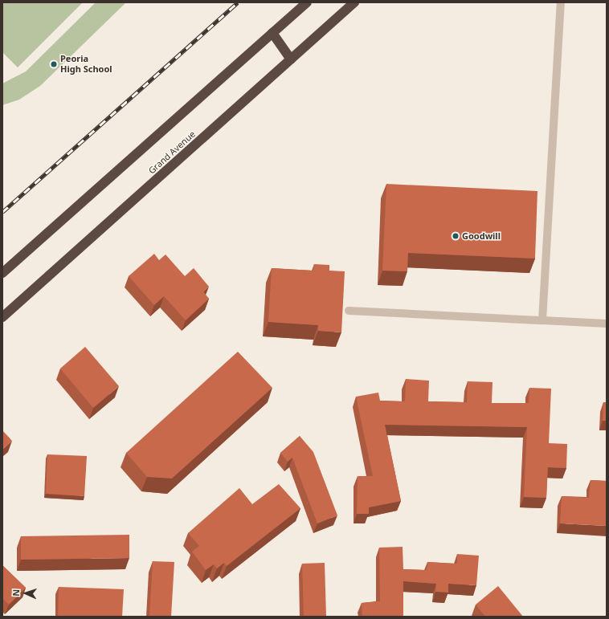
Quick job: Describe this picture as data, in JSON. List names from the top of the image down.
{
  "streets": {
    "highway": ["Grand Avenue"]
  },
  "places": ["Peoria High School", "Goodwill"],
  "north": "left"
}
